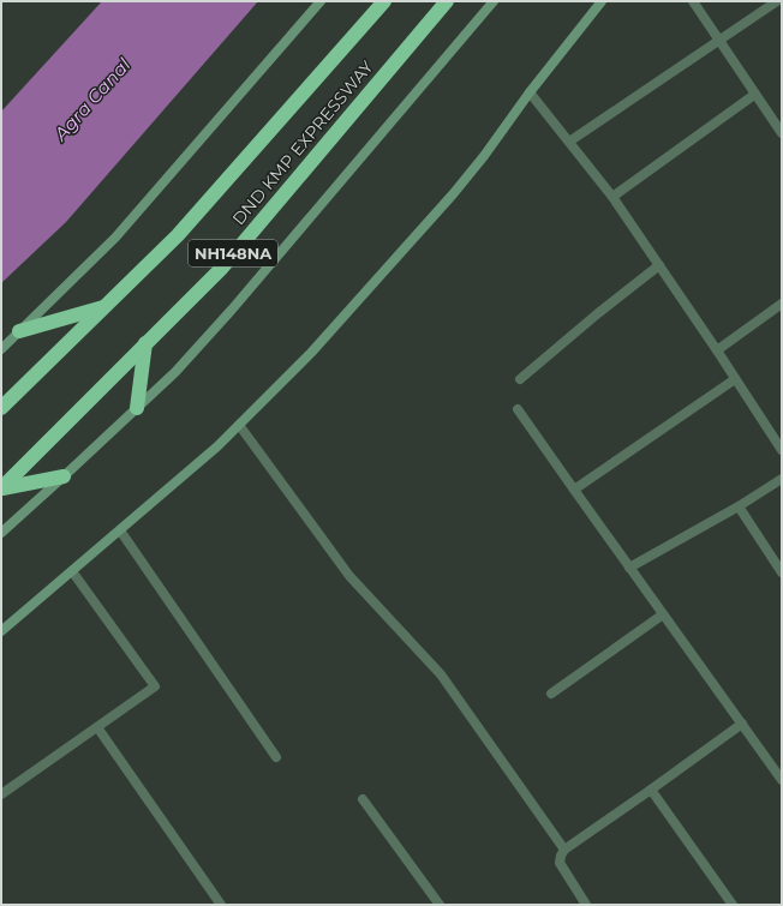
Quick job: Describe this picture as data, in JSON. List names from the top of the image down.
{
  "streets": {
    "highway": ["DND KMP EXPRESSWAY", "NH148NA"]
  },
  "water": ["Agra Canal"]
}
